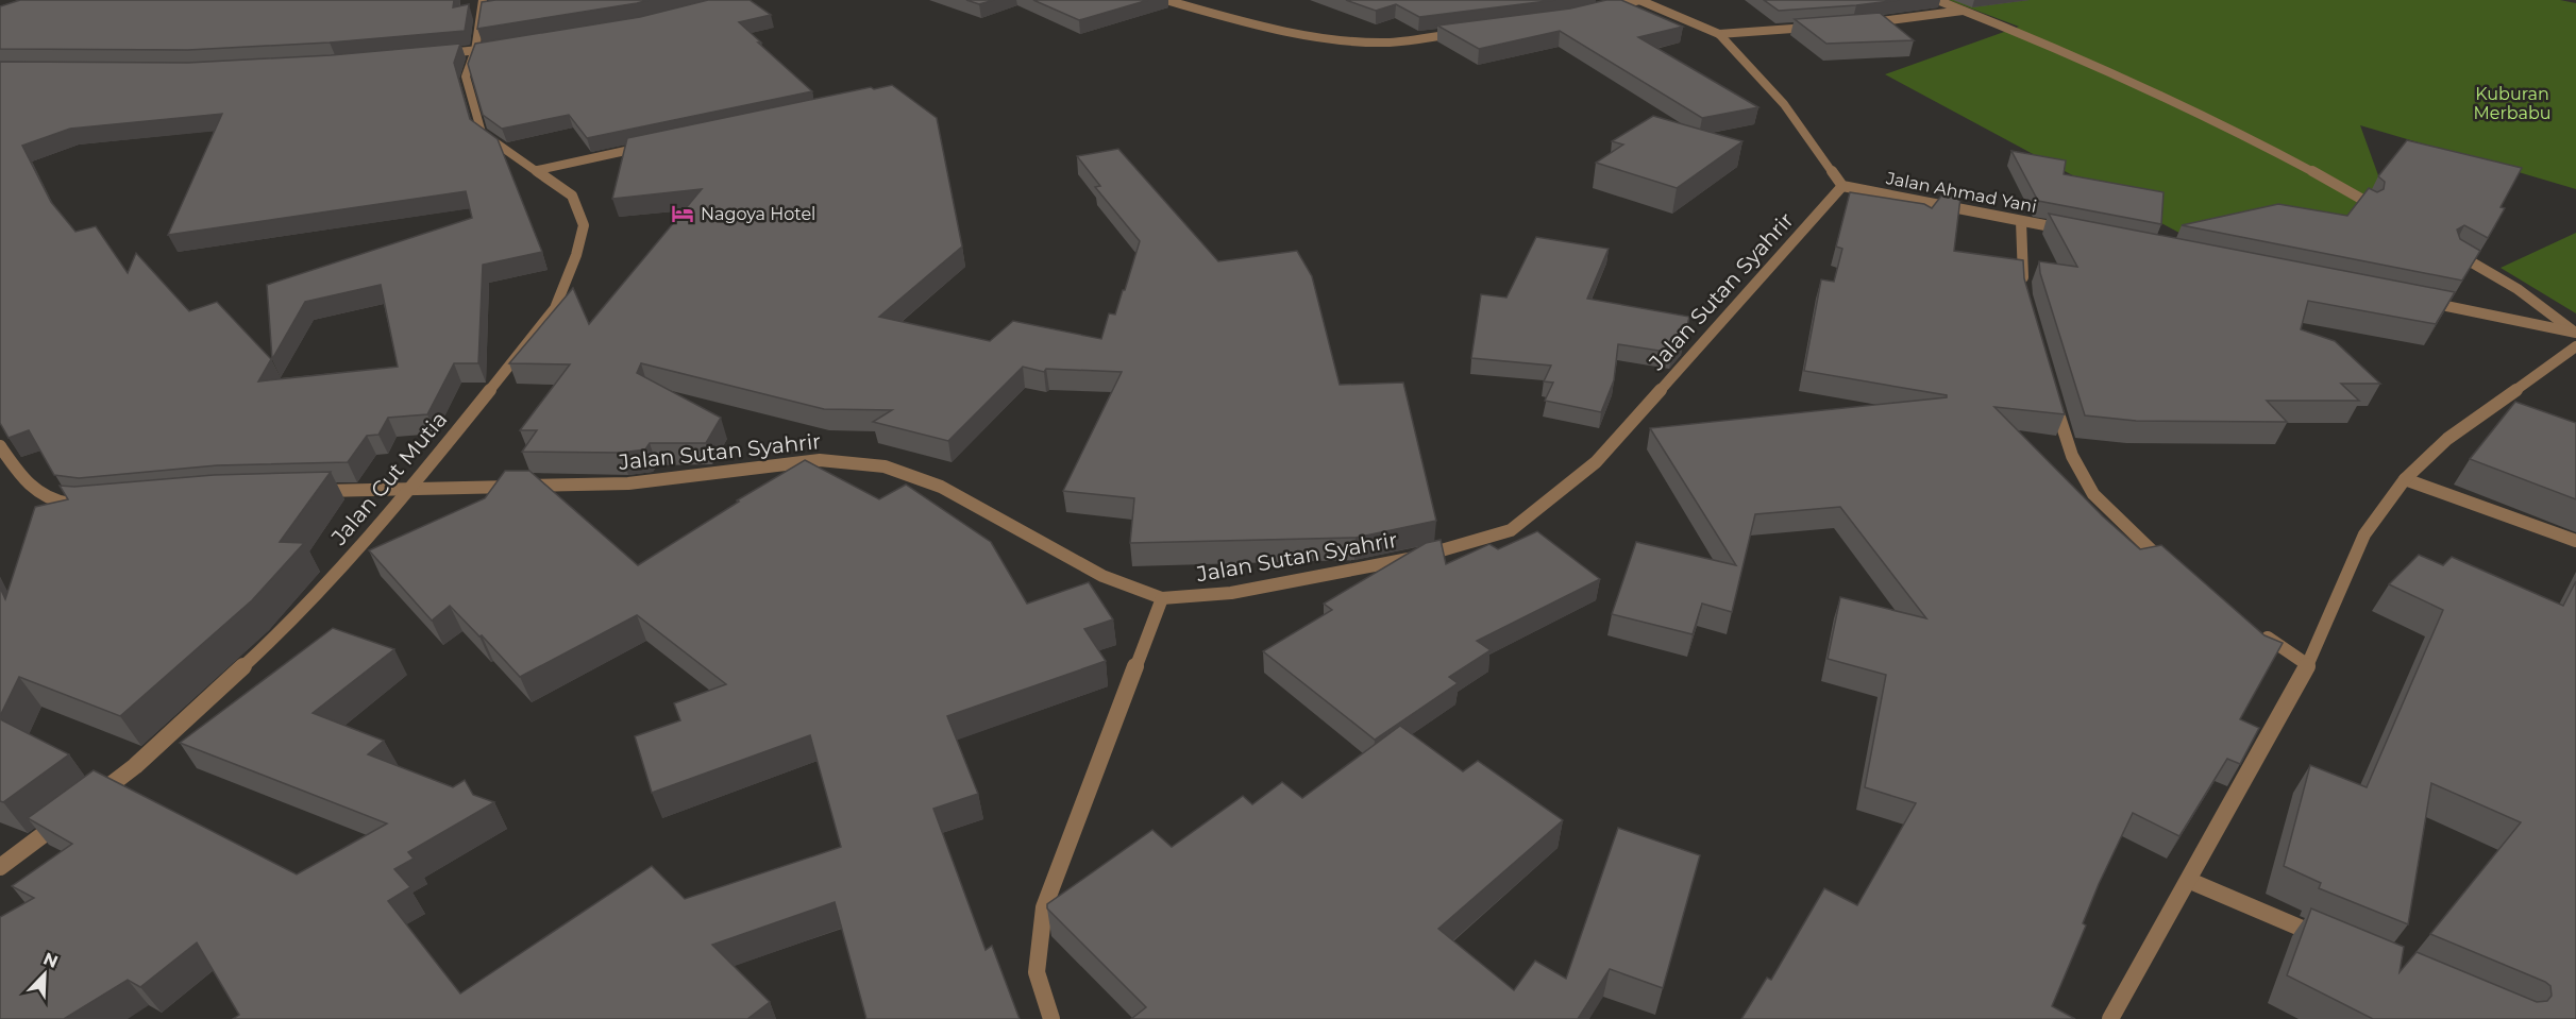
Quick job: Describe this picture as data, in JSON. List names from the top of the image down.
{
  "streets": {
    "street": ["Jalan Ahmad Yani", "Jalan Sutan Syahrir", "Jalan Cut Mutia"]
  },
  "crossings": [
    ["Jalan Ahmad Yani", "Jalan Sutan Syahrir"],
    ["Jalan Sutan Syahrir", "Jalan Cut Mutia"]
  ],
  "parks": ["Kuburan Merbabu"],
  "places": {
    "hotel": ["Nagoya Hotel"]
  },
  "north": "top right"
}
